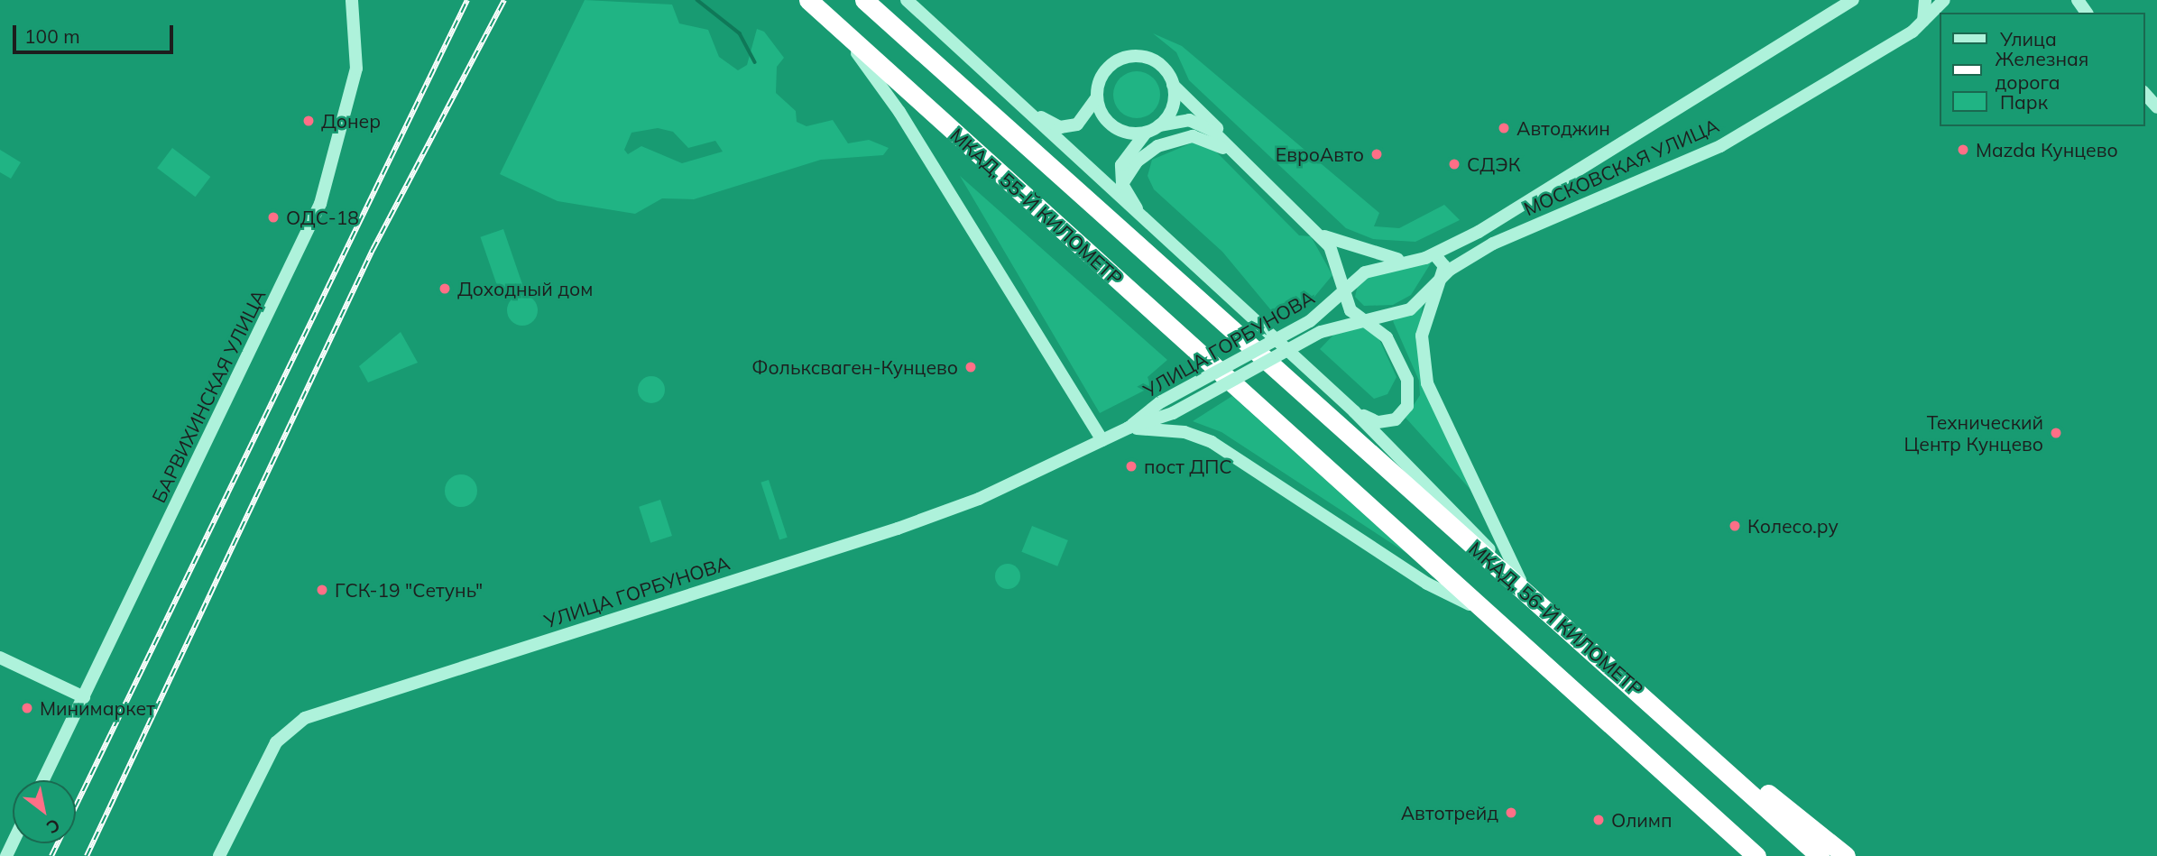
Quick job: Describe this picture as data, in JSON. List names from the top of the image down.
{
  "streets": {
    "highway": ["МКАД, 55-Й КИЛОМЕТР", "МКАД, 56-Й КИЛОМЕТР"],
    "street": ["МОСКОВСКАЯ УЛИЦА", "УЛИЦА ГОРБУНОВА", "БАРВИХИНСКАЯ УЛИЦА"]
  },
  "crossings": [
    ["МОСКОВСКАЯ УЛИЦА", "УЛИЦА ГОРБУНОВА"],
    ["МКАД, 55-Й КИЛОМЕТР", "МКАД, 56-Й КИЛОМЕТР"]
  ],
  "places": [
    "Донер",
    "Автоджин",
    "Mazda Кунцево",
    "ЕвроАвто",
    "СДЭК",
    "ОДС-18",
    "Доходный дом",
    "Фольксваген-Кунцево",
    "Технический Центр Кунцево",
    "пост ДПС",
    "Колесо.ру",
    "ГСК-19 \"Сетунь\"",
    "Минимаркет",
    "Автотрейд",
    "Олимп"
  ],
  "legend": ["Улица", "Железная дорога", "Парк"],
  "scale_bar": "100 m",
  "north": "bottom right"
}
